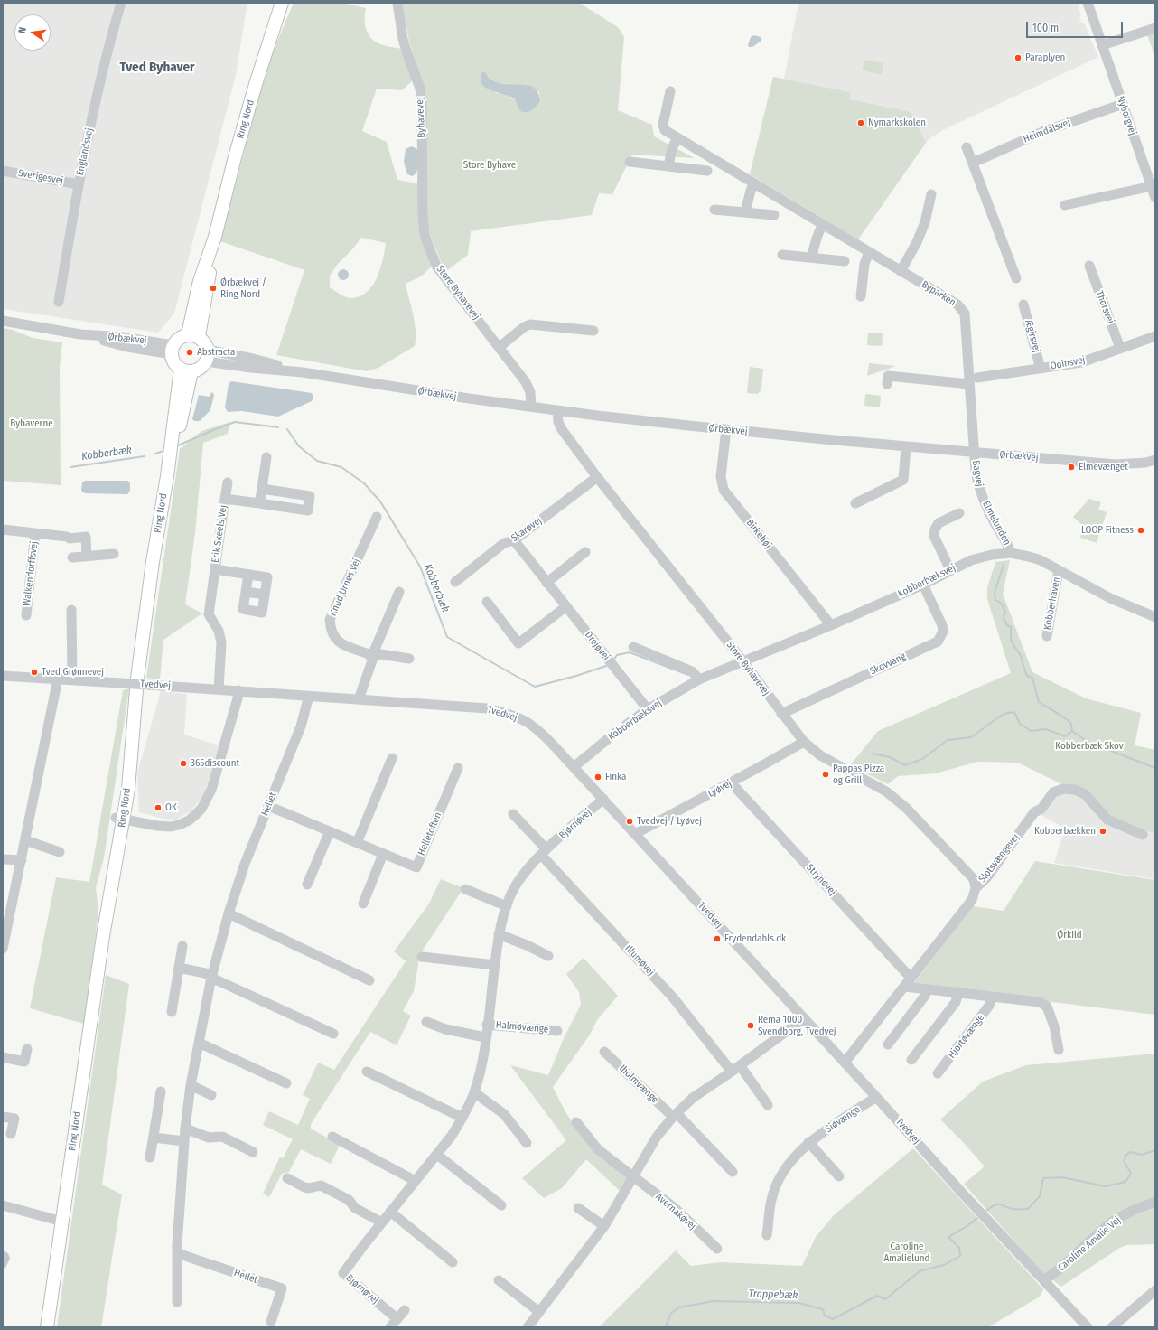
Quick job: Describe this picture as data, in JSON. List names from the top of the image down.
{
  "streets": {
    "main road": ["Ring Nord"],
    "street": [
      "Nyborgvej",
      "Byhavevej",
      "Heimdalsvej",
      "Englandsvej",
      "Sverigesvej",
      "Store Byhavevej",
      "Byparken",
      "Thorsvej",
      "Ægirsvej",
      "Ørbækvej",
      "Odinsvej",
      "Bagvej",
      "Elmelunden",
      "Skarøvej",
      "Erik Skeels Vej",
      "Birkehøj",
      "Walkendorffsvej",
      "Kobberbæksvej",
      "Knud Urnes Vej",
      "Kobberhaven",
      "Drejøvej",
      "Skovvang",
      "Tvedvej",
      "Lyøvej",
      "Hellet",
      "Bjørnøvej",
      "Helletoften",
      "Slotsvængevej",
      "Strynøvej",
      "Illumøvej",
      "Halmøvænge",
      "Hjortøvænge",
      "Iholmvænge",
      "Siøvænge",
      "Avernakøvej",
      "Caroline Amalie Vej"
    ]
  },
  "crossings": [
    ["Nyborgvej", "Heimdalsvej"],
    ["Byhavevej", "Store Byhavevej"],
    ["Ring Nord", "Ørbækvej"],
    ["Englandsvej", "Sverigesvej"],
    ["Store Byhavevej", "Ørbækvej"],
    ["Store Byhavevej", "Skarøvej"],
    ["Store Byhavevej", "Kobberbæksvej"],
    ["Store Byhavevej", "Skovvang"],
    ["Store Byhavevej", "Lyøvej"],
    ["Store Byhavevej", "Slotsvængevej"],
    ["Byparken", "Ørbækvej"],
    ["Byparken", "Odinsvej"],
    ["Byparken", "Bagvej"],
    ["Thorsvej", "Odinsvej"],
    ["Ægirsvej", "Odinsvej"],
    ["Ørbækvej", "Bagvej"],
    ["Ørbækvej", "Birkehøj"],
    ["Bagvej", "Elmelunden"],
    ["Elmelunden", "Kobberbæksvej"],
    ["Skarøvej", "Drejøvej"],
    ["Erik Skeels Vej", "Tvedvej"],
    ["Birkehøj", "Kobberbæksvej"],
    ["Kobberbæksvej", "Kobberhaven"],
    ["Kobberbæksvej", "Drejøvej"],
    ["Kobberbæksvej", "Skovvang"],
    ["Kobberbæksvej", "Tvedvej"],
    ["Tvedvej", "Lyøvej"],
    ["Tvedvej", "Hellet"],
    ["Tvedvej", "Bjørnøvej"],
    ["Tvedvej", "Slotsvængevej"],
    ["Tvedvej", "Siøvænge"],
    ["Tvedvej", "Caroline Amalie Vej"],
    ["Lyøvej", "Strynøvej"],
    ["Hellet", "Helletoften"],
    ["Bjørnøvej", "Illumøvej"],
    ["Bjørnøvej", "Halmøvænge"],
    ["Slotsvængevej", "Strynøvej"]
  ],
  "districts": ["Tved Byhaver"],
  "water": ["Kobberbæk", "Trappebæk"],
  "parks": [
    "Store Byhave",
    "Byhaverne",
    "Kobberbæk Skov",
    "Ørkild",
    "Caroline Amalielund"
  ],
  "places": [
    "Paraplyen",
    "Nymarkskolen",
    "Ørbækvej / Ring Nord",
    "Abstracta",
    "Elmevænget",
    "LOOP Fitness",
    "Tved Grønnevej",
    "365discount",
    "Pappas Pizza og Grill",
    "Finka",
    "OK",
    "Tvedvej / Lyøvej",
    "Kobberbækken",
    "Frydendahls.dk",
    "Rema 1000 Svendborg, Tvedvej"
  ],
  "scale_bar": "100 m",
  "north": "left"
}
